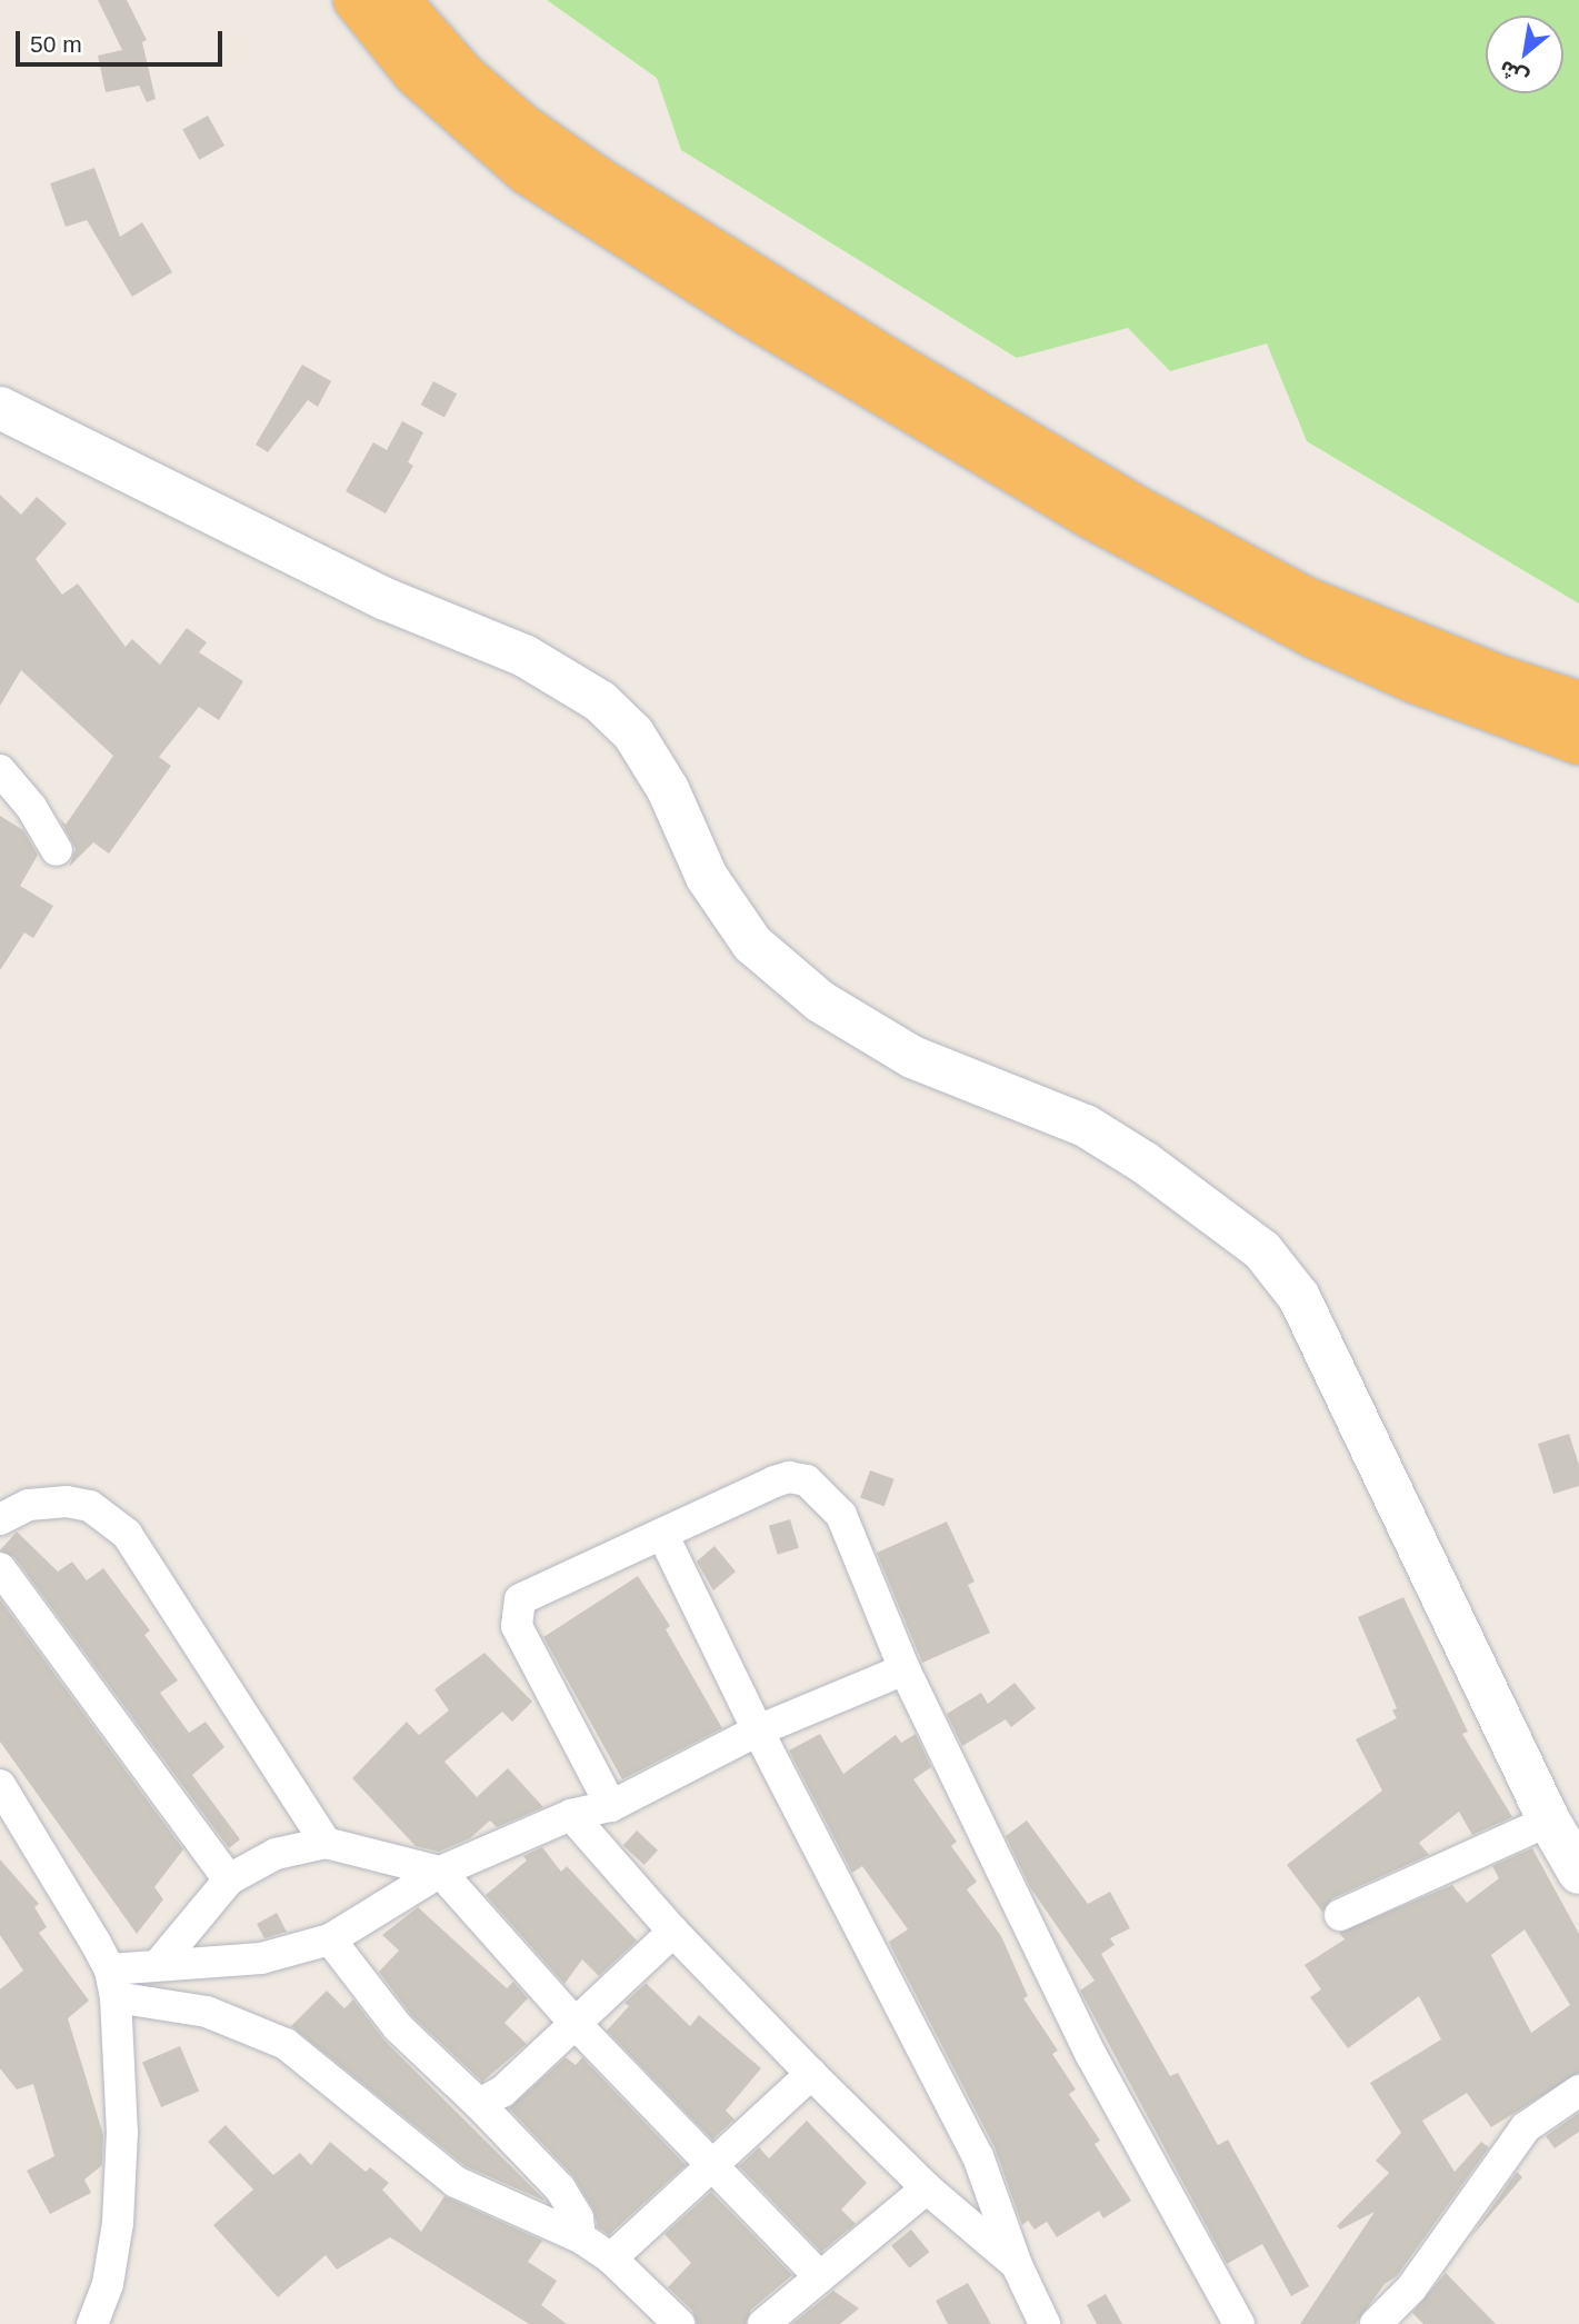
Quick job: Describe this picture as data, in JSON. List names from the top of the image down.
{
  "scale_bar": "50 m",
  "north": "bottom left"
}
